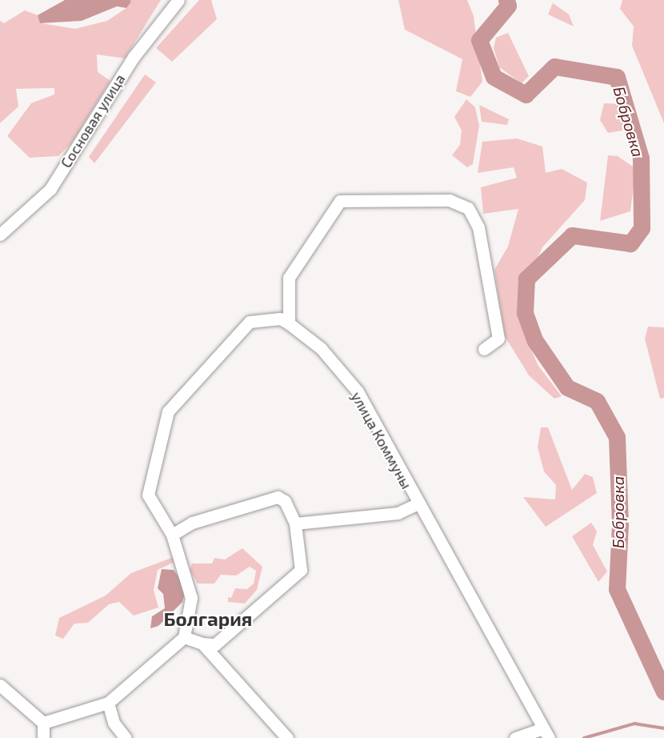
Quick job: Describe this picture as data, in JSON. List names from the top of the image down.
{
  "streets": {
    "street": ["Сосновая улица", "улица Коммуны"]
  },
  "districts": ["Болгария"],
  "water": ["Бобровка"]
}
